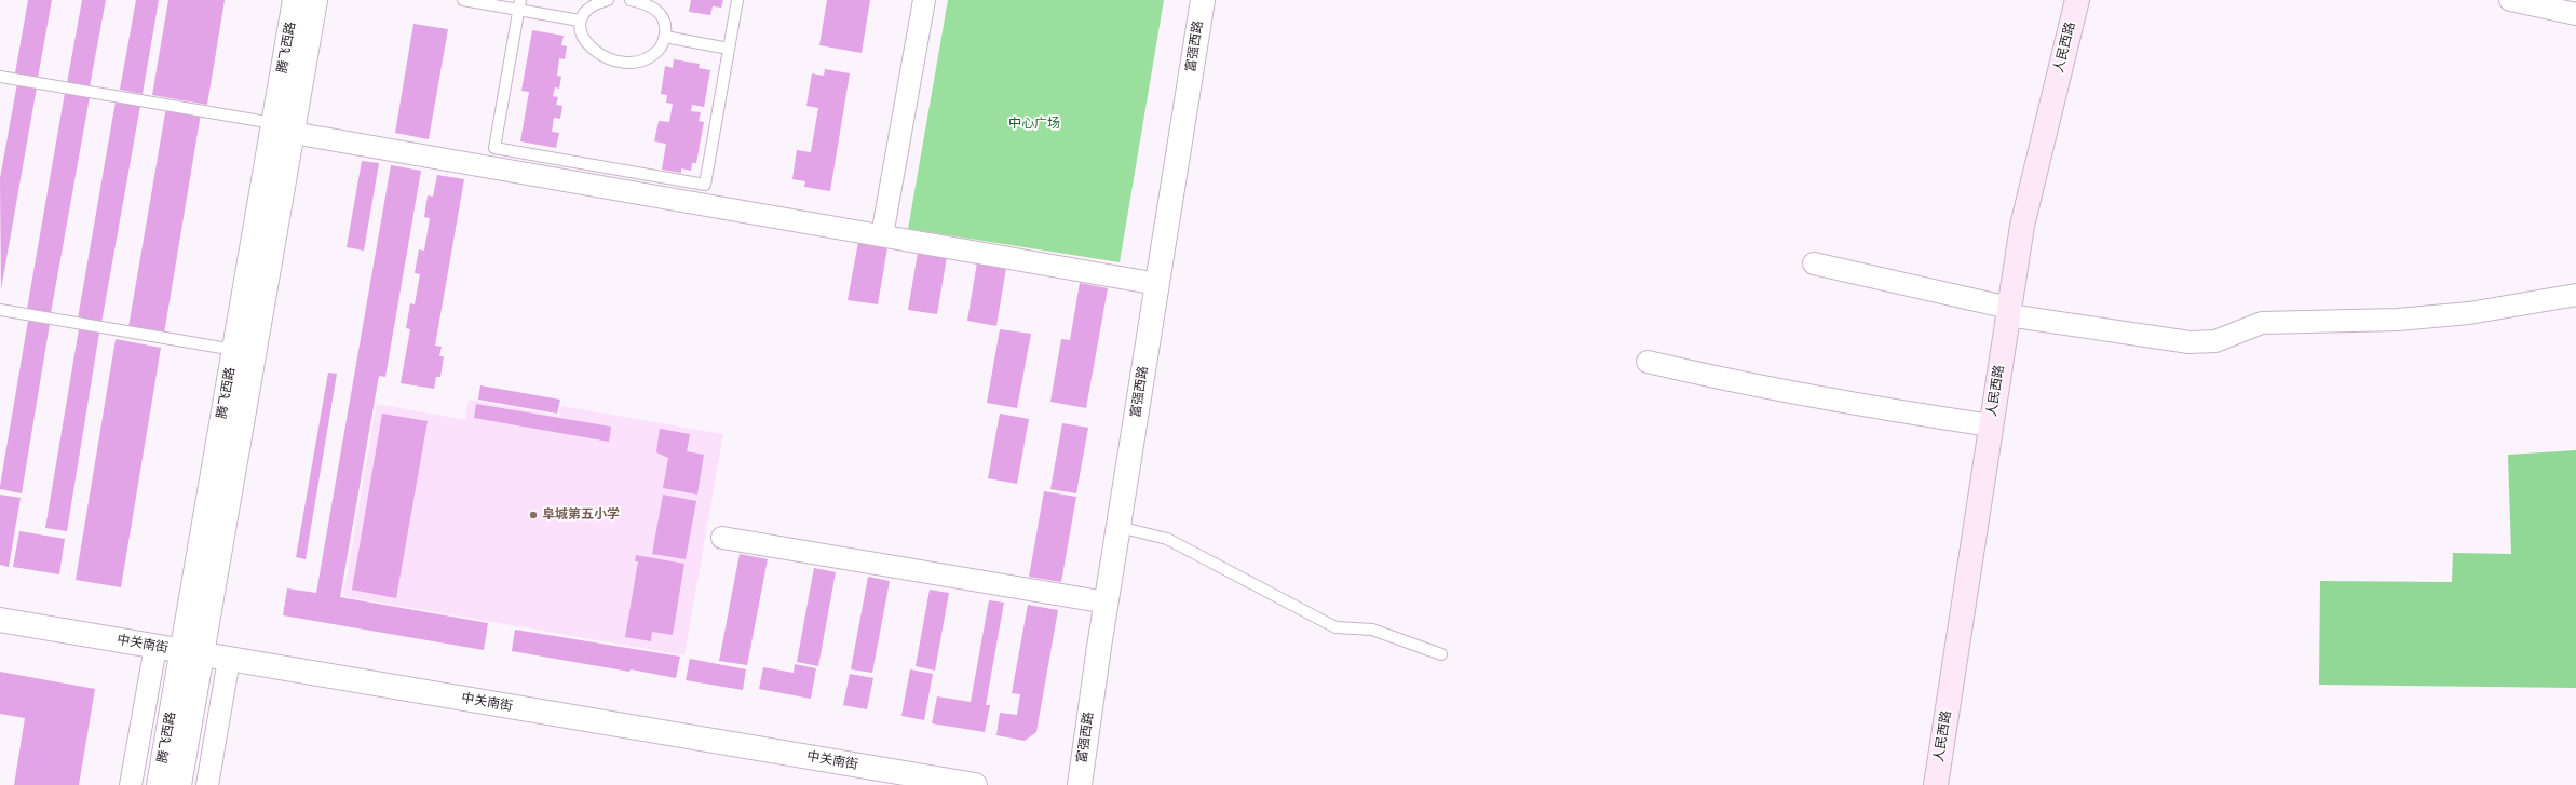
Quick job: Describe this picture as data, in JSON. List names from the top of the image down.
{
  "streets": {
    "main road": ["人民西路"],
    "street": ["富强西路", "腾飞西路", "中关南街"]
  },
  "crossings": [
    ["腾飞西路", "中关南街"]
  ],
  "parks": ["中心广场"],
  "places": ["阜城第五小学"]
}
